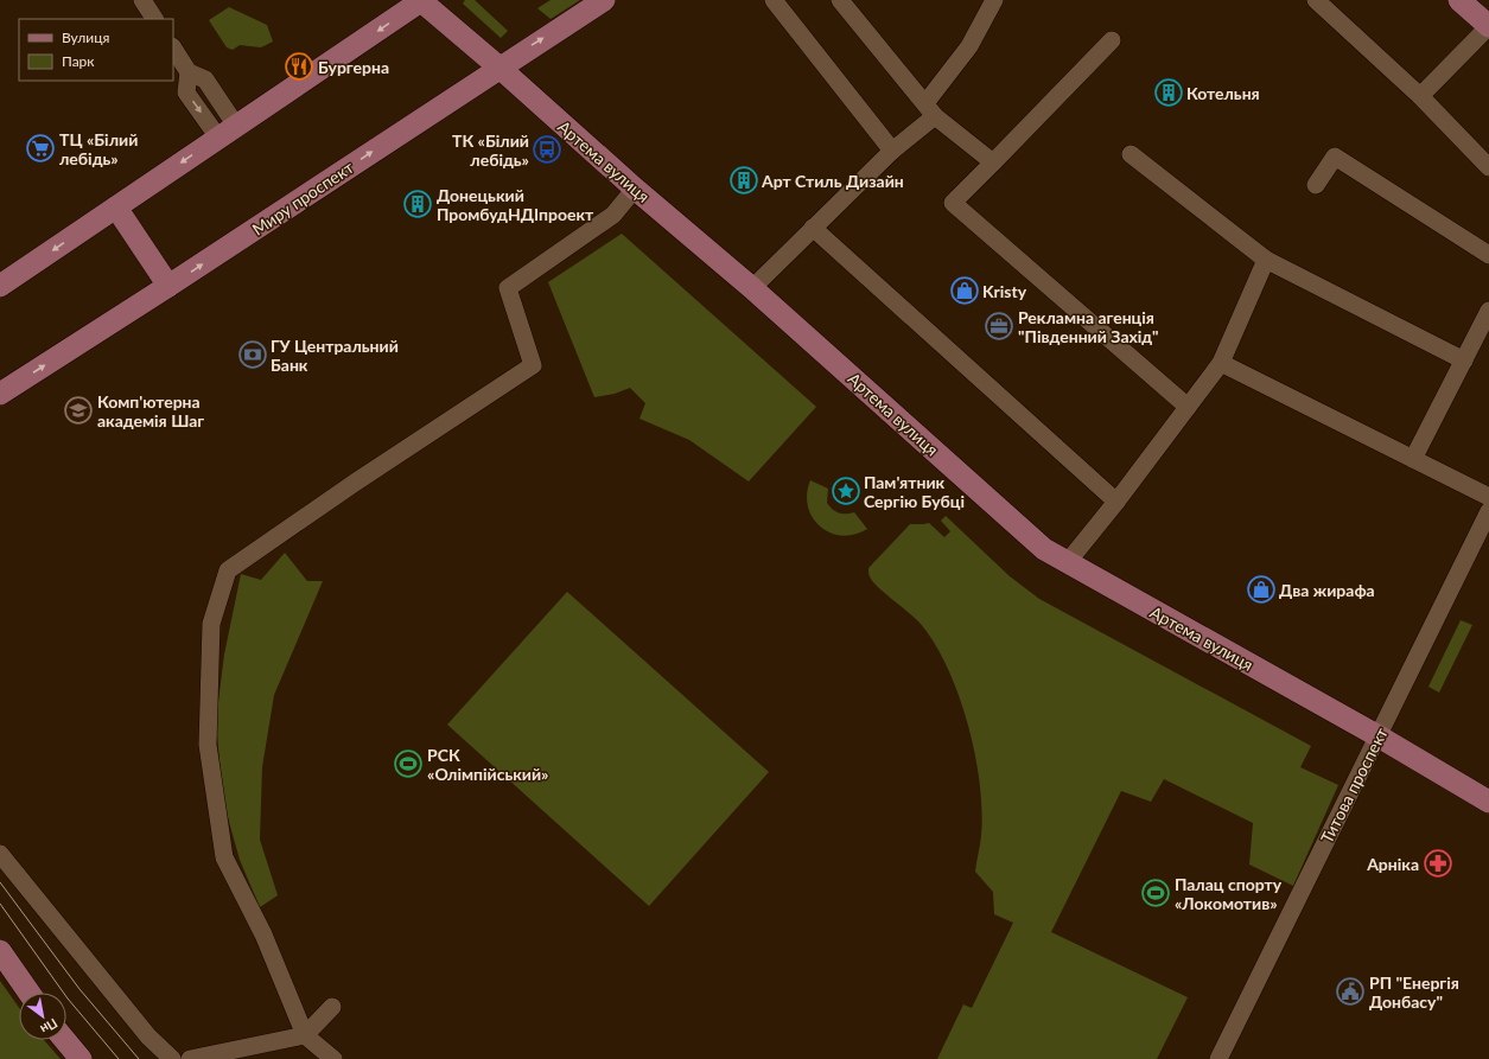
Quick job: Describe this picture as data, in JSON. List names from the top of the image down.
{
  "streets": {
    "main road": ["Артема вулиця", "Миру проспект"],
    "street": ["Титова проспект"]
  },
  "crossings": [
    ["Артема вулиця", "Миру проспект"],
    ["Артема вулиця", "Титова проспект"]
  ],
  "places": {
    "restaurant": ["Бургерна"],
    "building": ["Котельня", "Арт Стиль Дизайн", "Донецький ПромбудНДІпроект"],
    "supermarket": ["ТЦ «Білий лебідь»"],
    "bus stop": ["ТК «Білий лебідь»"],
    "shop": ["Kristy", "Два жирафа"],
    "office": ["Рекламна агенція \"Південний Захід\""],
    "bank": ["ГУ Центральний Банк"],
    "school or university": ["Комп'ютерна академія Шаг"],
    "place": ["Пам'ятник Сергію Бубці"],
    "sports": ["РСК «Олімпійський»", "Палац спорту «Локомотив»"],
    "pharmacy": ["Арніка"],
    "public building": ["РП \"Енергія Донбасу\""]
  },
  "legend": ["Вулиця", "Парк"],
  "north": "bottom right"
}
